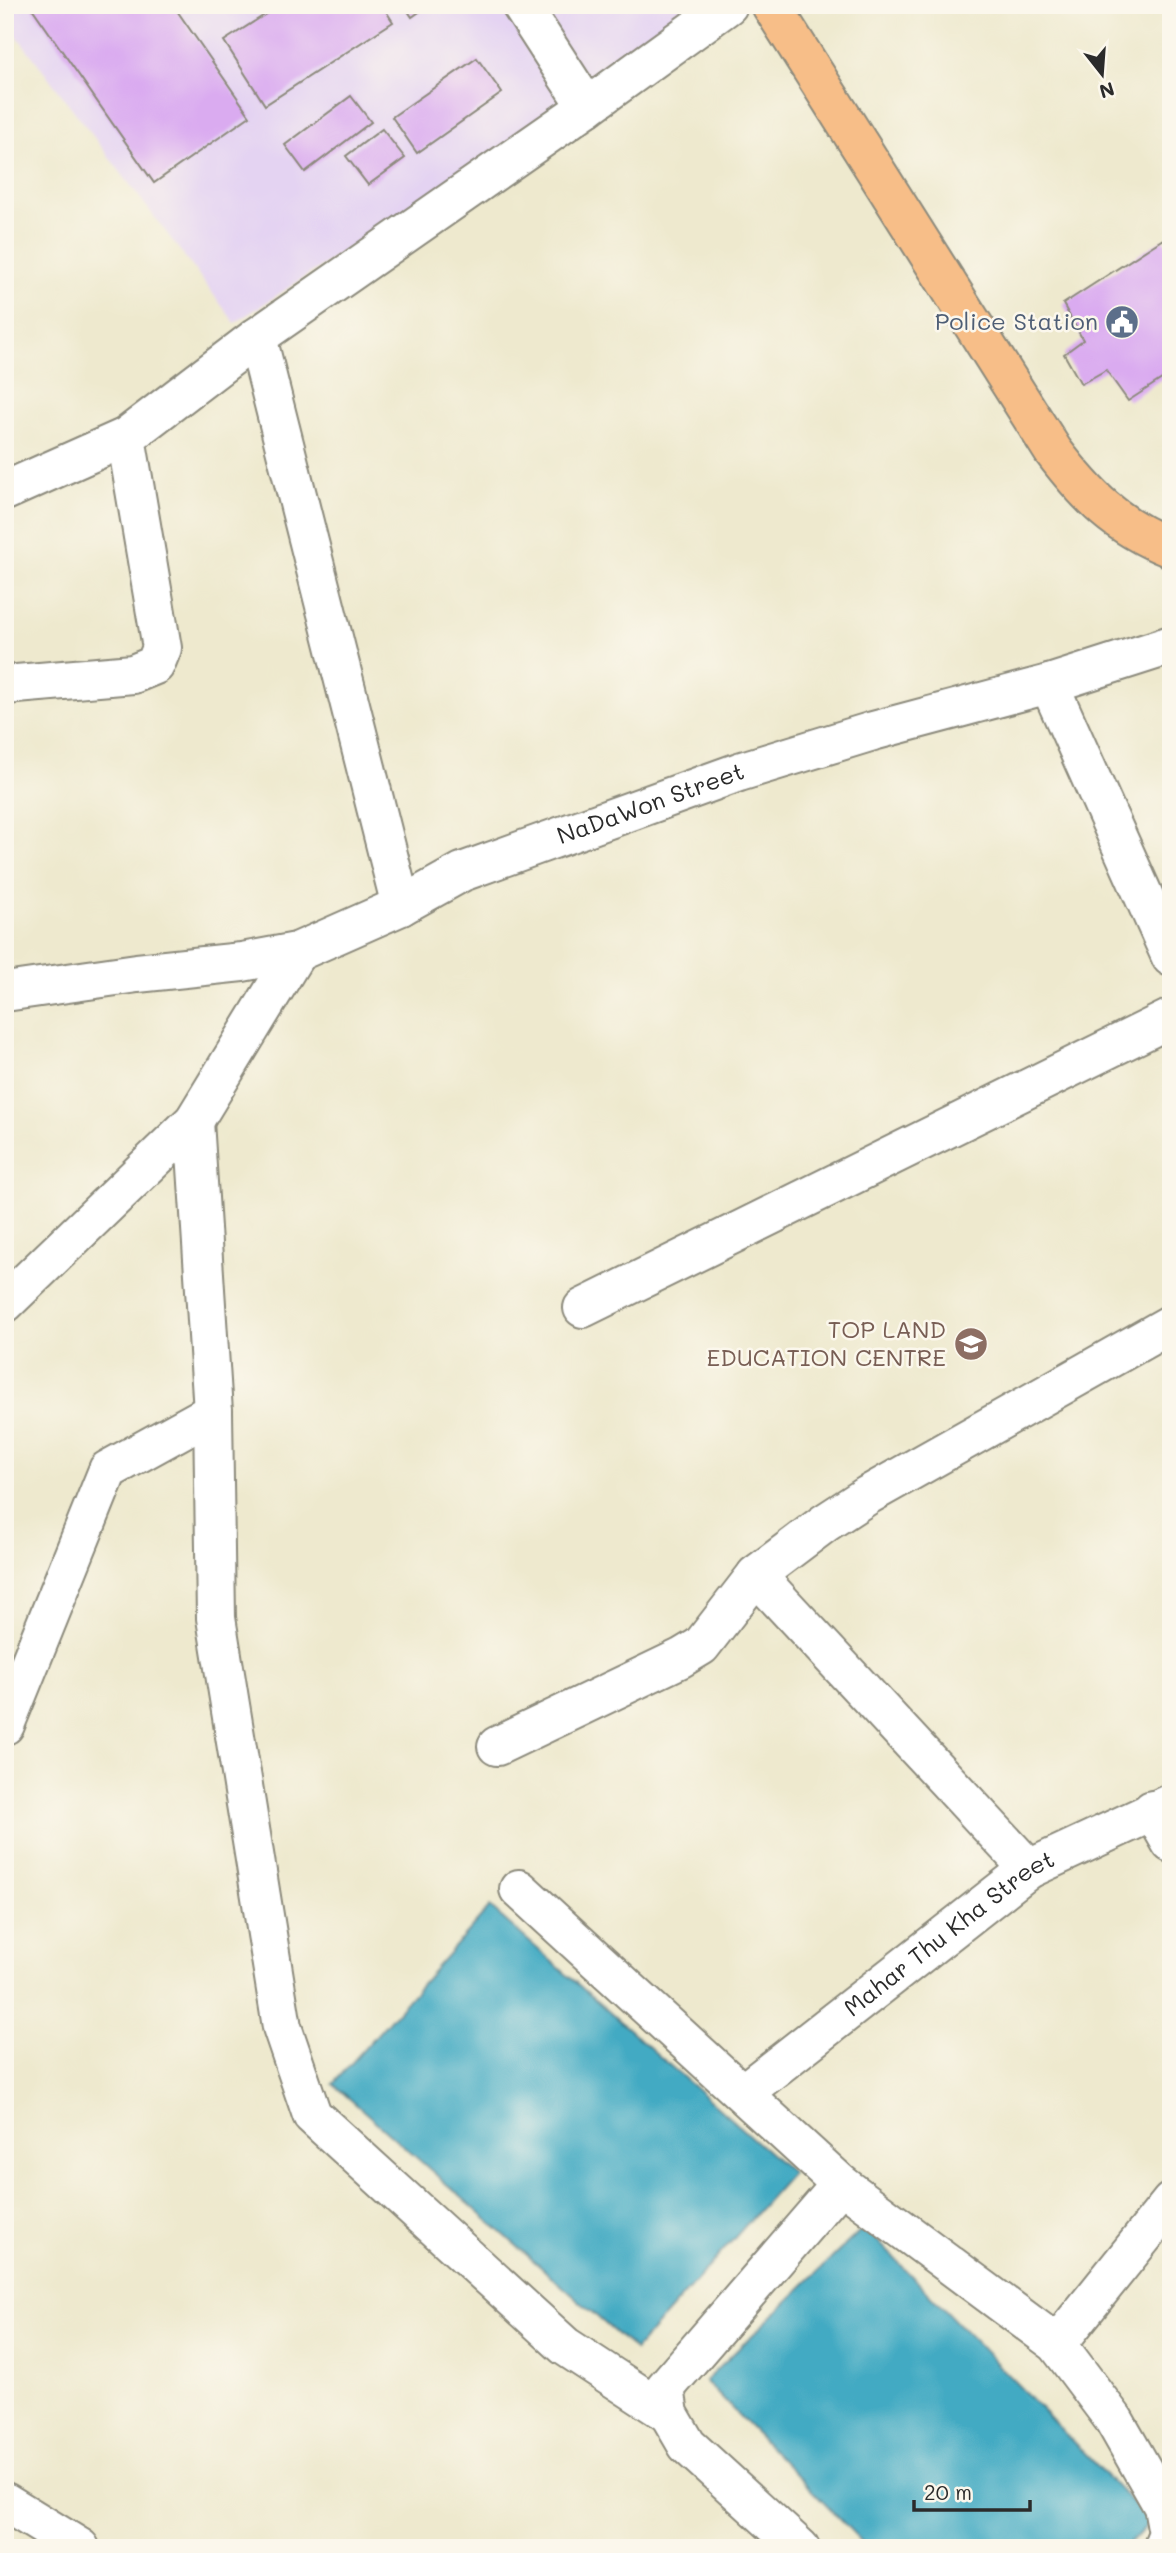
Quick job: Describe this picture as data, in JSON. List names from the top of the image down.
{
  "streets": {
    "street": ["NaDaWon Street", "Mahar Thu Kha Street"]
  },
  "places": {
    "public building": ["Police Station"],
    "school or university": ["TOP LAND EDUCATION CENTRE"]
  },
  "scale_bar": "20 m",
  "north": "bottom"
}
